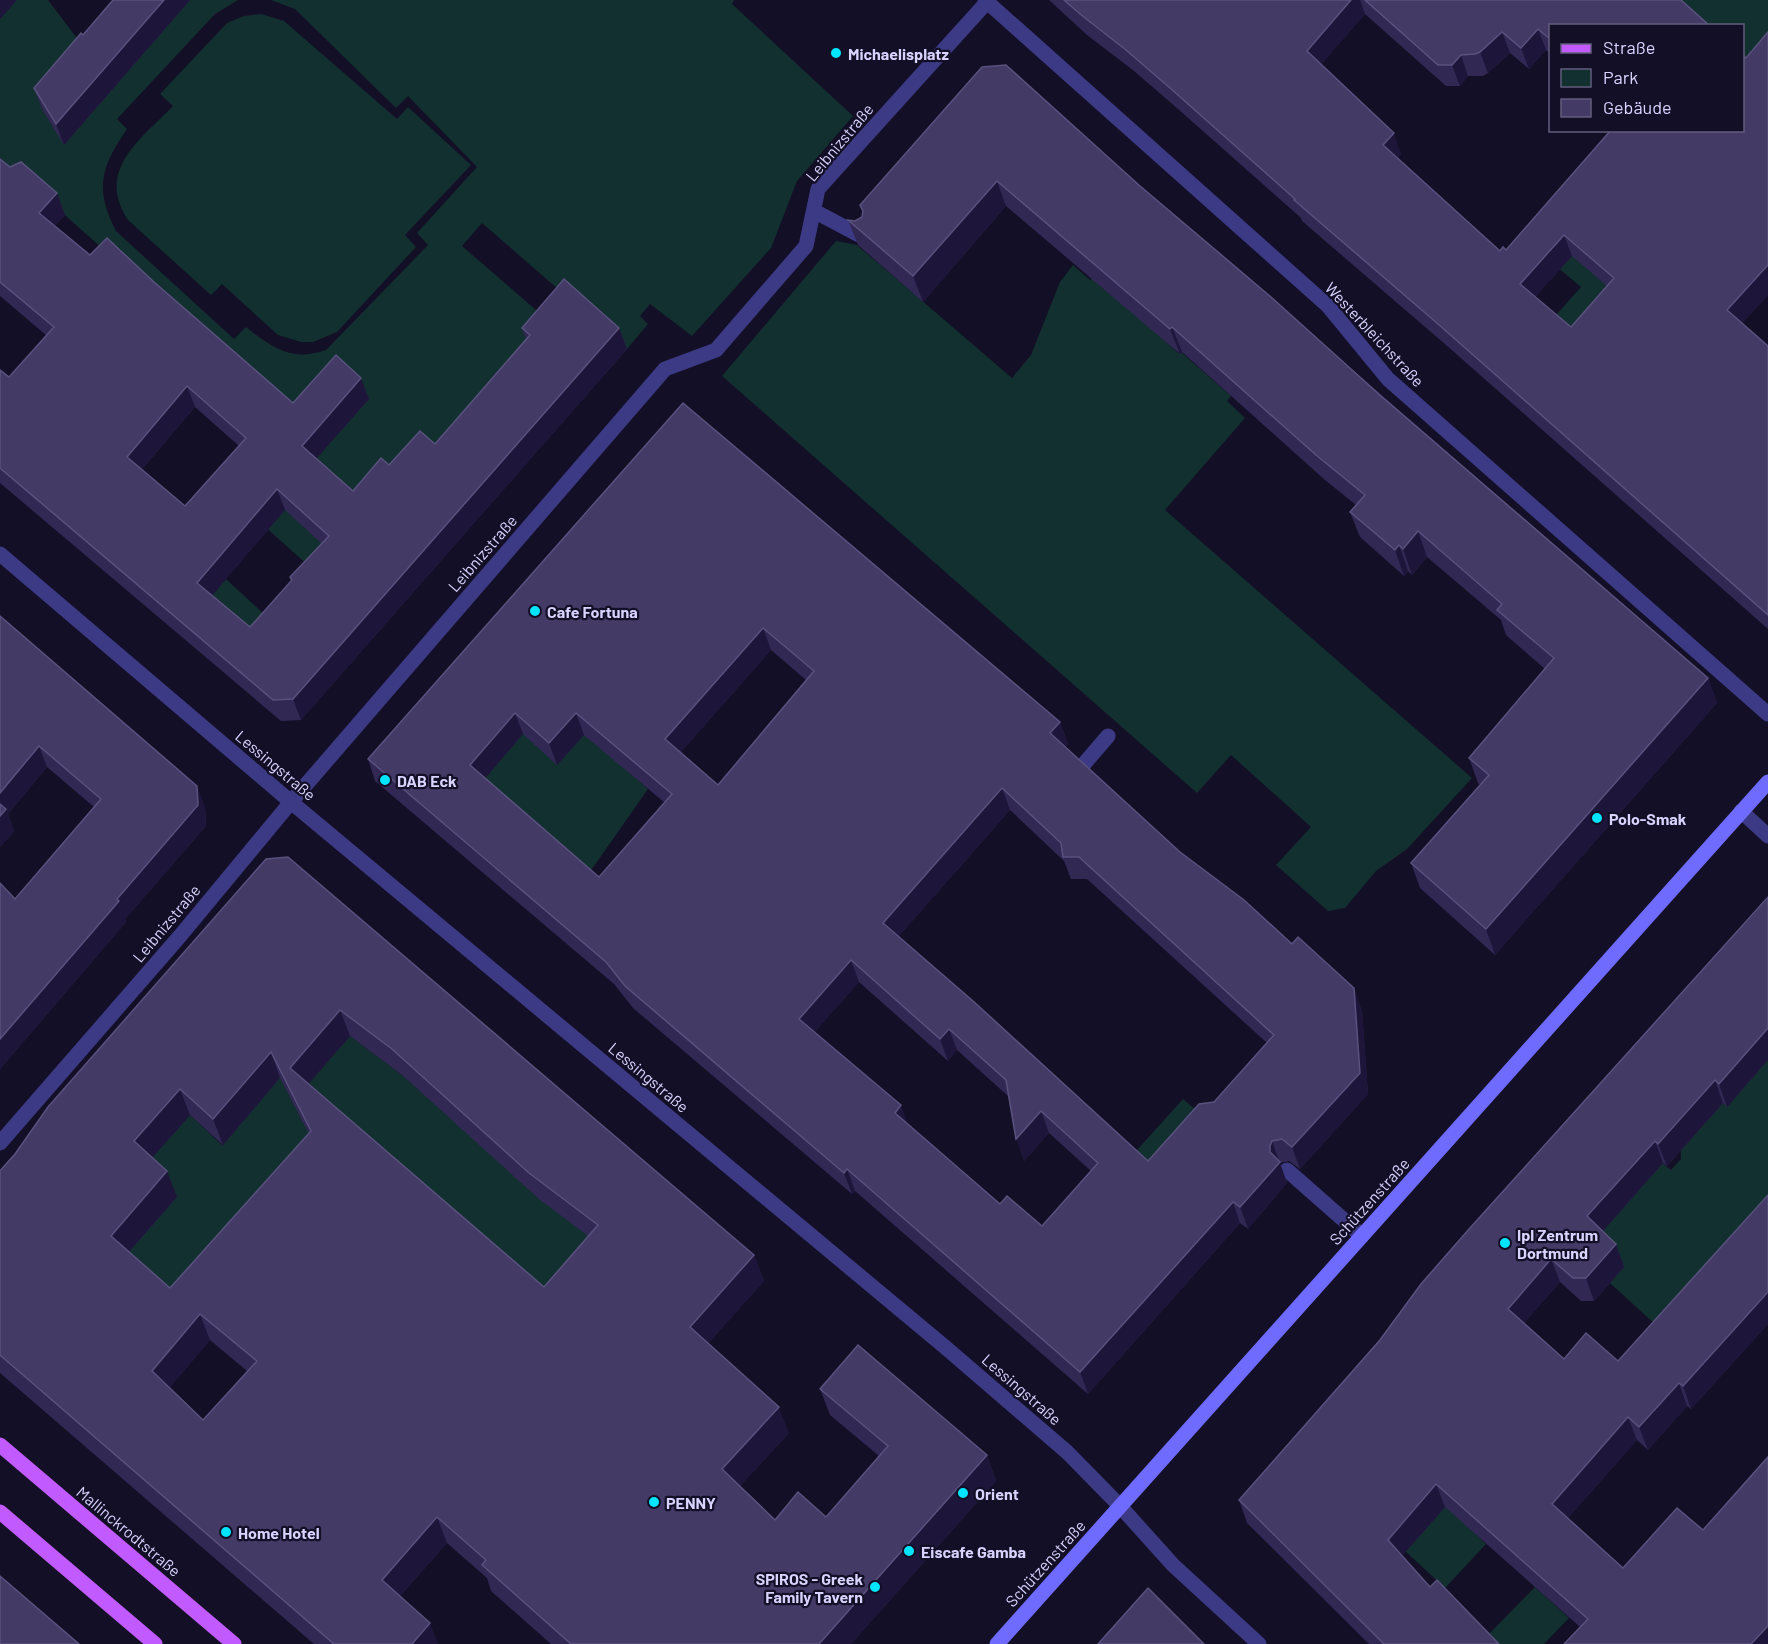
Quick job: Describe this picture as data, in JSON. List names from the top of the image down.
{
  "streets": {
    "main road": ["Mallinckrodtstraße"],
    "street": [
      "Leibnizstraße",
      "Westerbleichstraße",
      "Lessingstraße",
      "Schützenstraße"
    ]
  },
  "crossings": [
    ["Leibnizstraße", "Westerbleichstraße"],
    ["Leibnizstraße", "Lessingstraße"],
    ["Lessingstraße", "Schützenstraße"]
  ],
  "places": [
    "Michaelisplatz",
    "Cafe Fortuna",
    "DAB Eck",
    "Polo-Smak",
    "Ipl Zentrum Dortmund",
    "Orient",
    "PENNY",
    "Home Hotel",
    "Eiscafe Gamba",
    "SPIROS - Greek Family Tavern"
  ],
  "legend": ["Straße", "Park", "Gebäude"]
}
